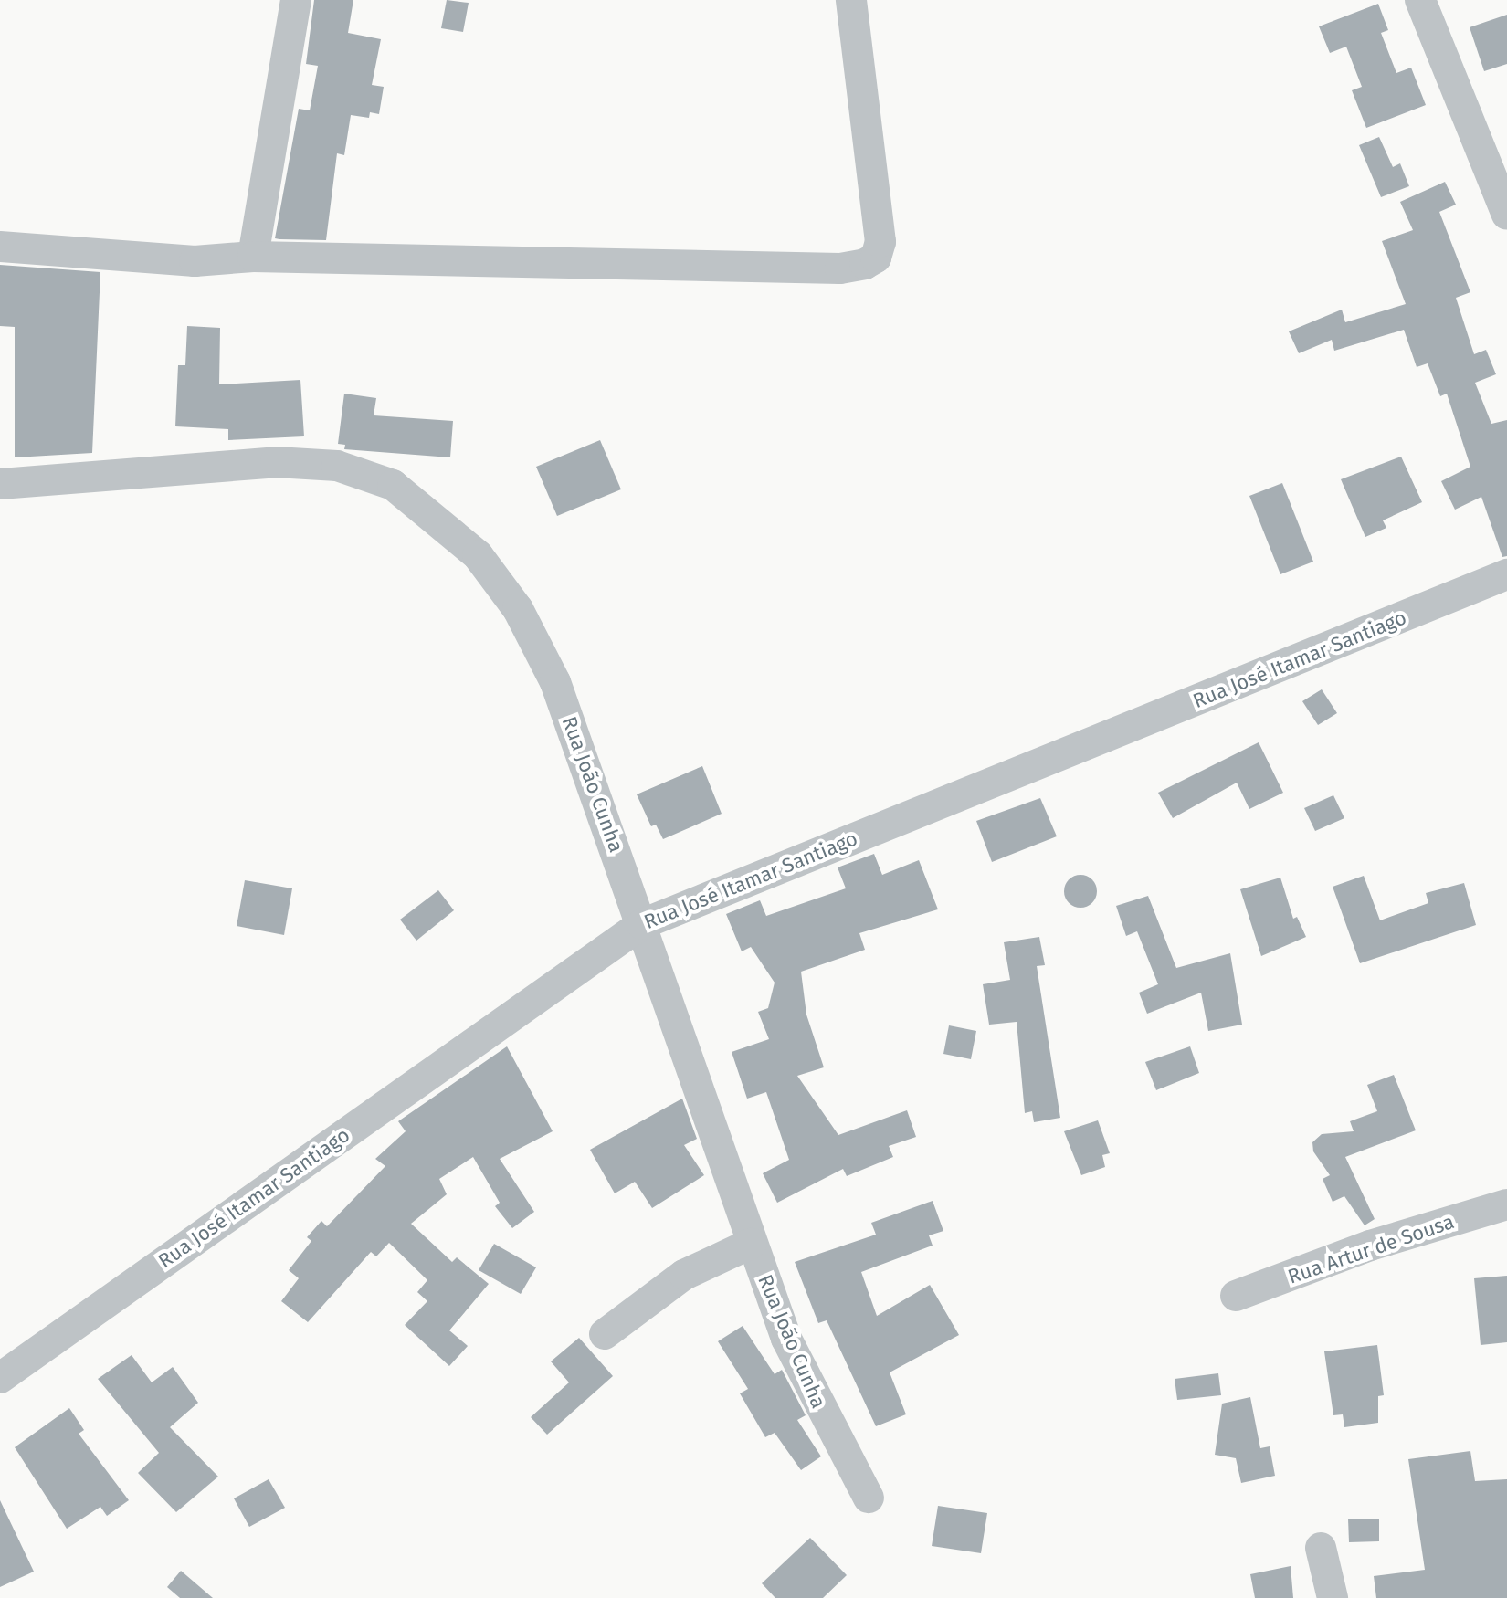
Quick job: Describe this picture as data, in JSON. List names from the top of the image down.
{
  "streets": {
    "street": ["Rua José Itamar Santiago", "Rua João Cunha", "Rua Artur de Sousa"]
  },
  "crossings": [
    ["Rua José Itamar Santiago", "Rua João Cunha"]
  ]
}
